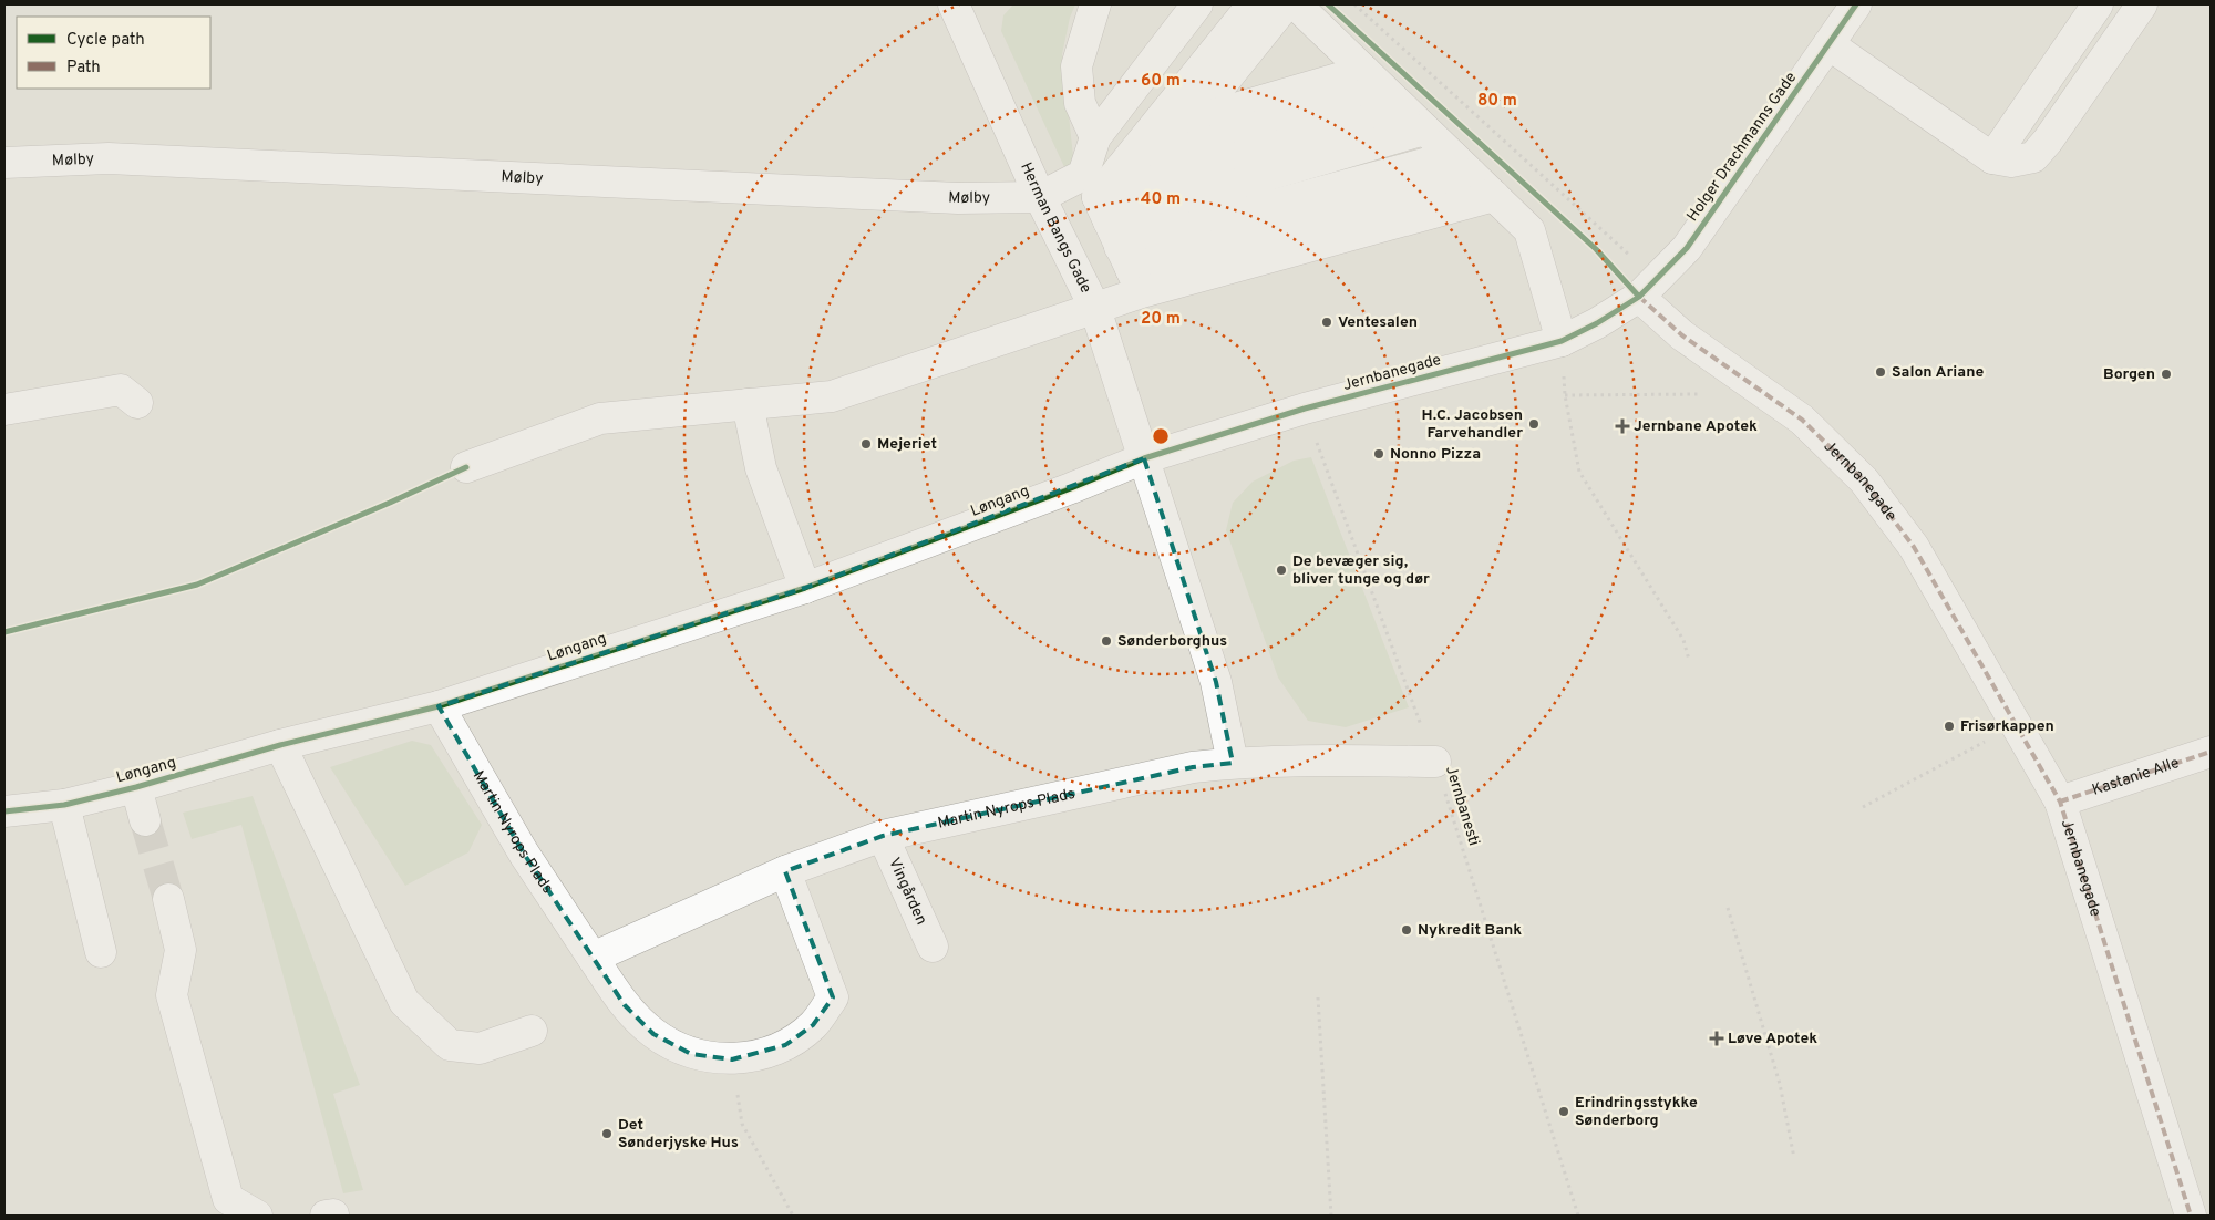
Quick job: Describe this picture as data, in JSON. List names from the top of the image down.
{
  "streets": {
    "street": [
      "Holger Drachmanns Gade",
      "Mølby",
      "Herman Bangs Gade",
      "Jernbanegade",
      "Løngang",
      "Kastanie Alle",
      "Martin Nyrops Plads",
      "Vingården"
    ],
    "path": ["Jernbanesti"]
  },
  "crossings": [
    ["Holger Drachmanns Gade", "Jernbanegade"],
    ["Mølby", "Herman Bangs Gade"],
    ["Herman Bangs Gade", "Jernbanegade"],
    ["Herman Bangs Gade", "Løngang"],
    ["Jernbanegade", "Løngang"],
    ["Jernbanegade", "Kastanie Alle"],
    ["Jernbanegade", "Jernbanesti"],
    ["Løngang", "Martin Nyrops Plads"],
    ["Jernbanesti", "Martin Nyrops Plads"],
    ["Martin Nyrops Plads", "Vingården"]
  ],
  "places": {
    "other": [
      "Ventesalen",
      "Salon Ariane",
      "Borgen",
      "H.C. Jacobsen Farvehandler",
      "Mejeriet",
      "Nonno Pizza",
      "De bevæger sig, bliver tunge og dør",
      "Sønderborghus",
      "Frisørkappen",
      "Nykredit Bank",
      "Erindringsstykke Sønderborg",
      "Det Sønderjyske Hus"
    ],
    "health": ["Jernbane Apotek", "Løve Apotek"]
  },
  "legend": ["Cycle path", "Path"],
  "rings": [
    "60 m",
    "80 m",
    "40 m",
    "20 m"
  ]
}
